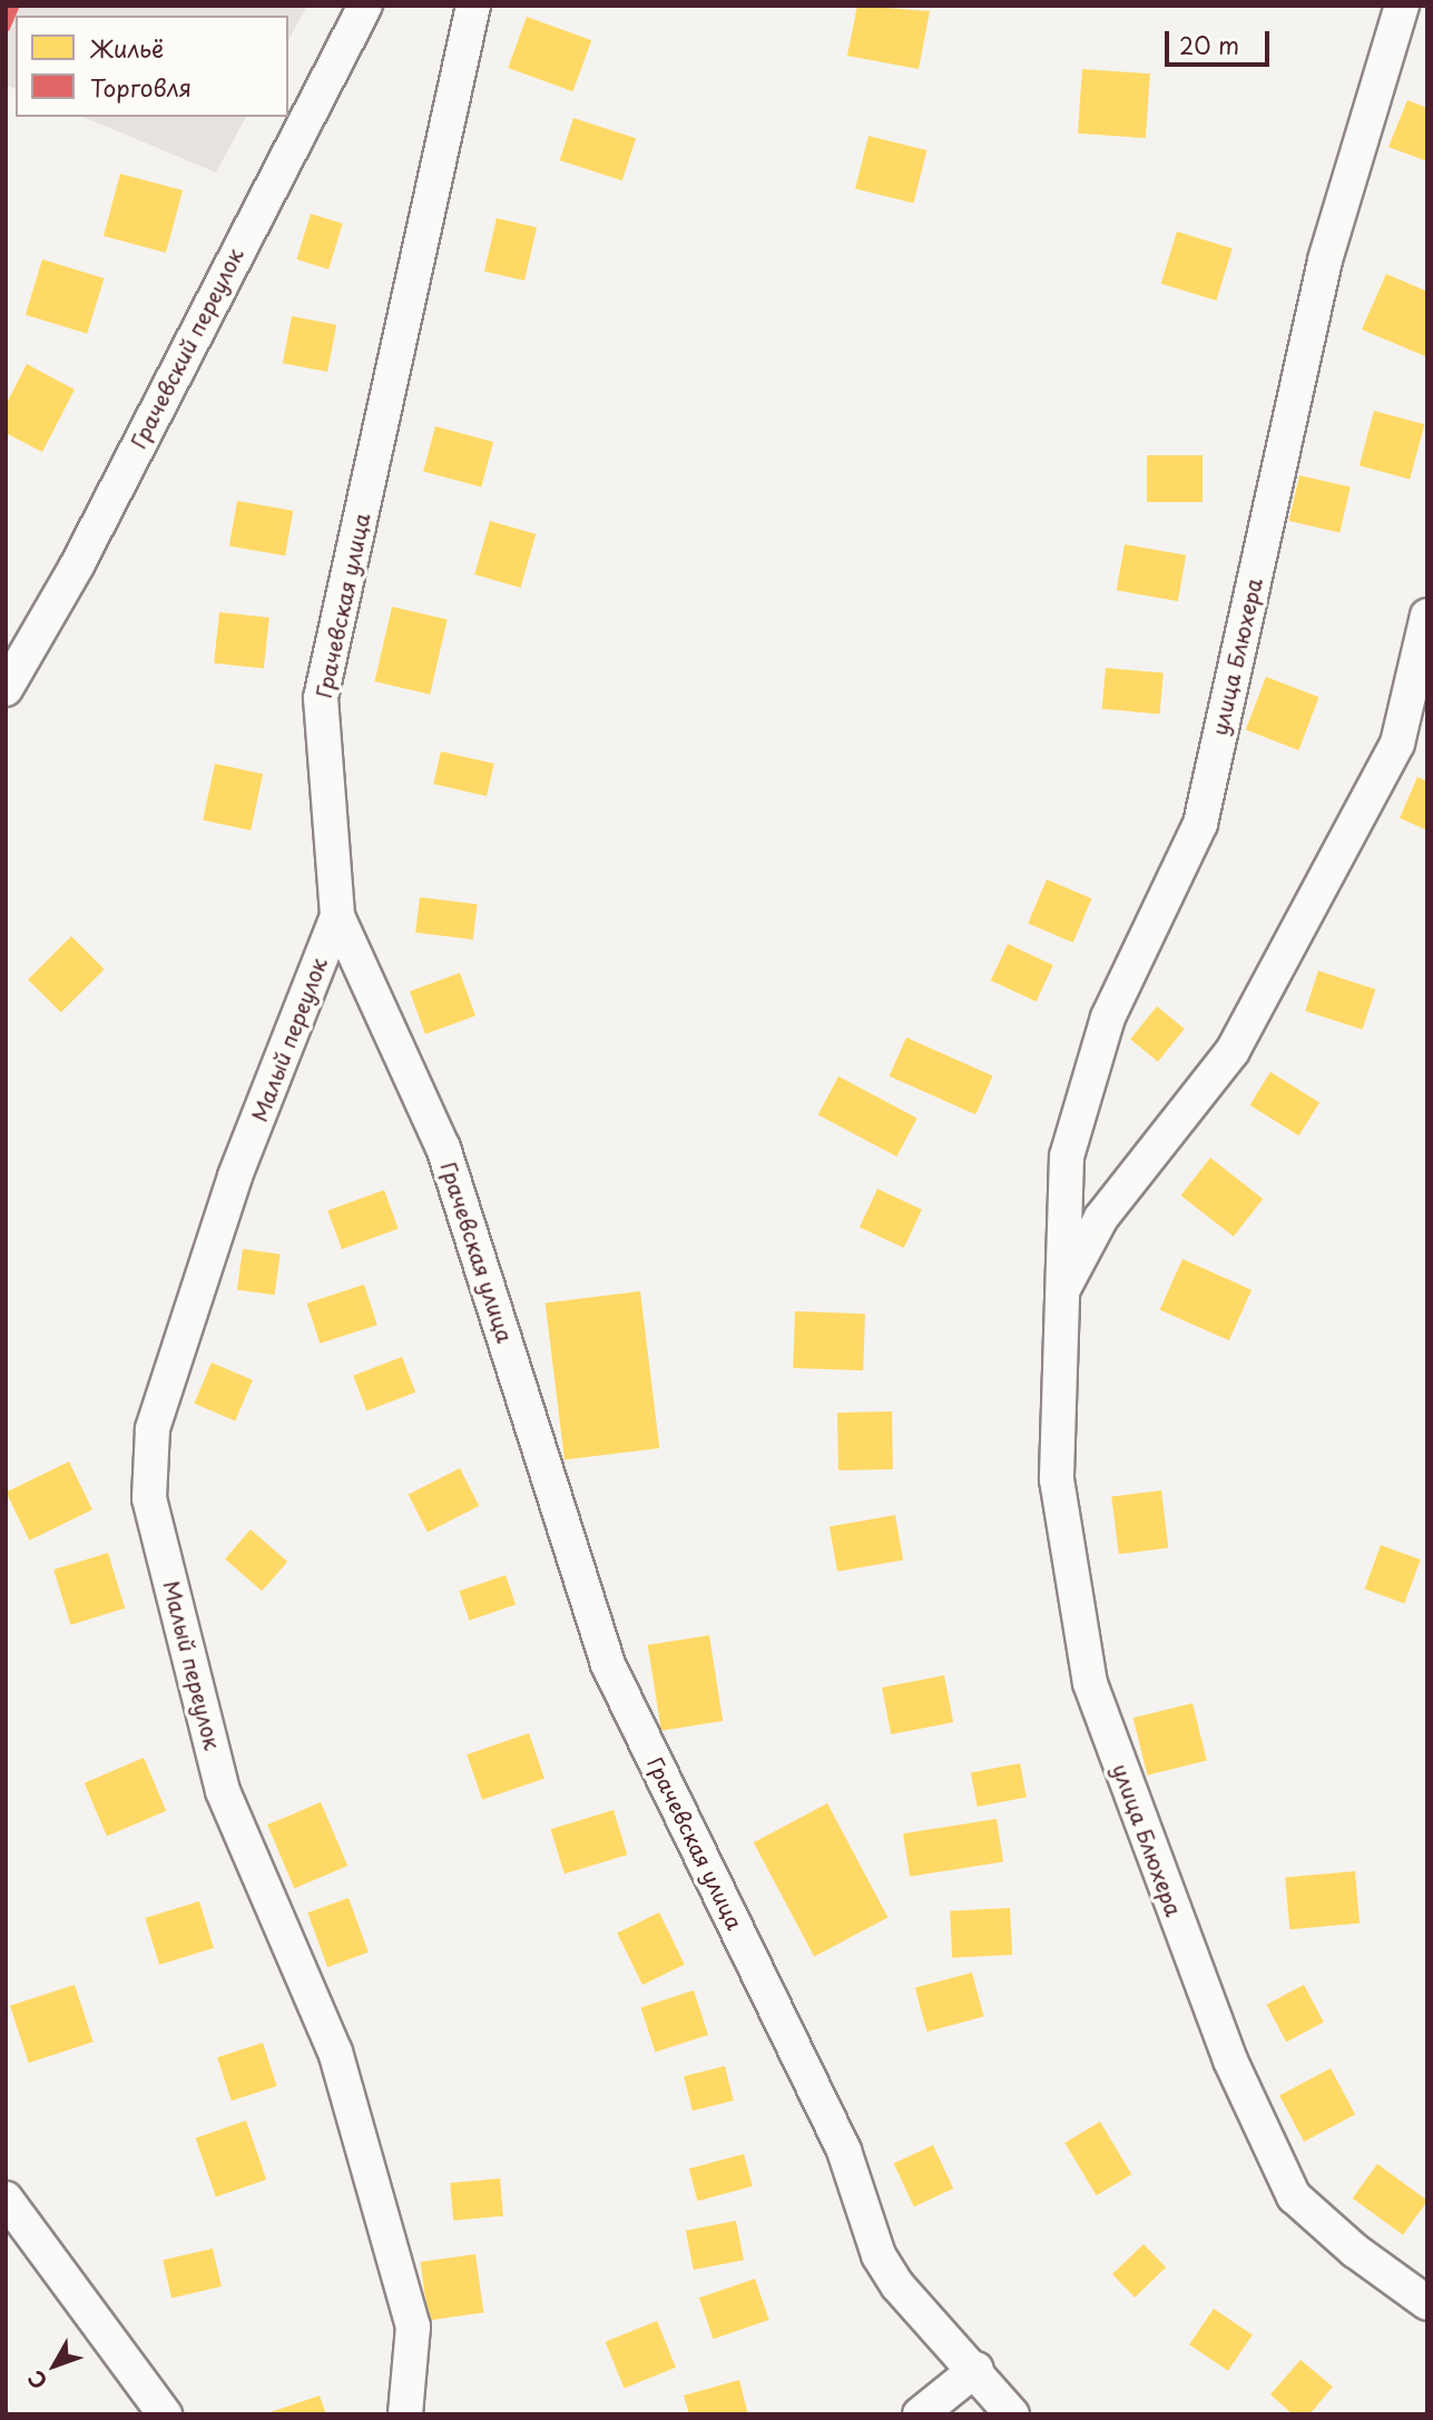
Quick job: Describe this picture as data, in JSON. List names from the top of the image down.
{
  "streets": {
    "street": [
      "Грачевский переулок",
      "Грачевская улица",
      "улица Блюхера",
      "Малый переулок"
    ]
  },
  "crossings": [
    ["Грачевская улица", "Малый переулок"]
  ],
  "legend": ["Жильё", "Торговля"],
  "scale_bar": "20 m",
  "north": "bottom left"
}
